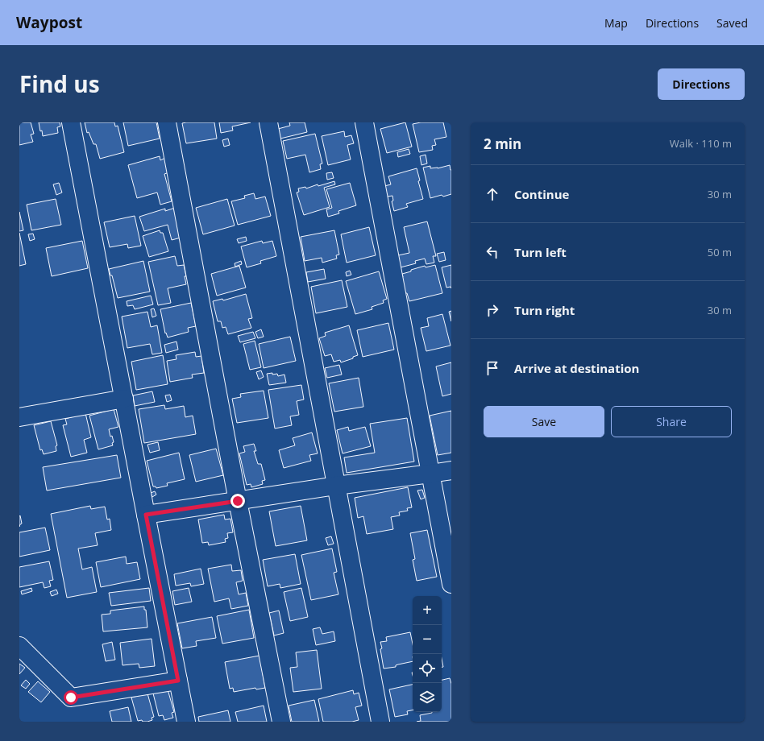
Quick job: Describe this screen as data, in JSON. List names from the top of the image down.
{
  "page": {
    "header": "Waypost",
    "nav": ["Map", "Directions", "Saved"],
    "title": "Find us",
    "buttons": [
      "Directions",
      ["Save", "Share"]
    ],
    "heading": ["2 min", "Walk · 110 m"],
    "list": [
      ["Continue", "30 m"],
      ["Turn left", "50 m"],
      ["Turn right", "30 m"],
      "Arrive at destination"
    ],
    "map_buttons": ["+", "−"]
  }
}
